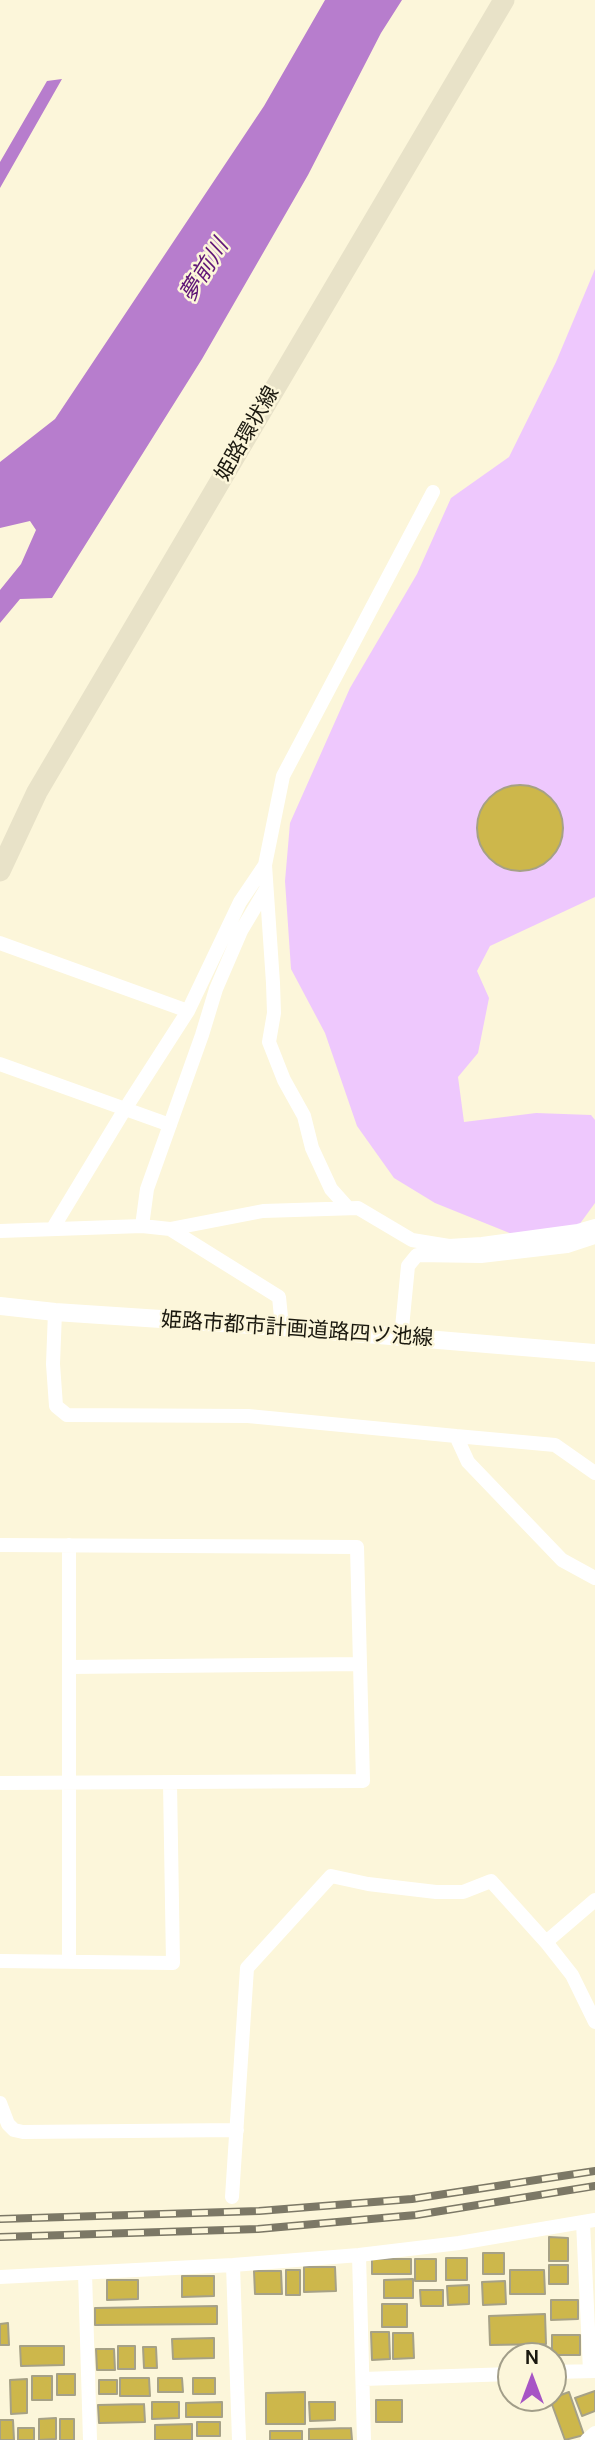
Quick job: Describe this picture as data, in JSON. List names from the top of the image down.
{
  "streets": {
    "main road": ["姫路環状線"],
    "street": ["姫路市都市計画道路四ツ池線"]
  },
  "water": ["夢前川"],
  "north": "top"
}
